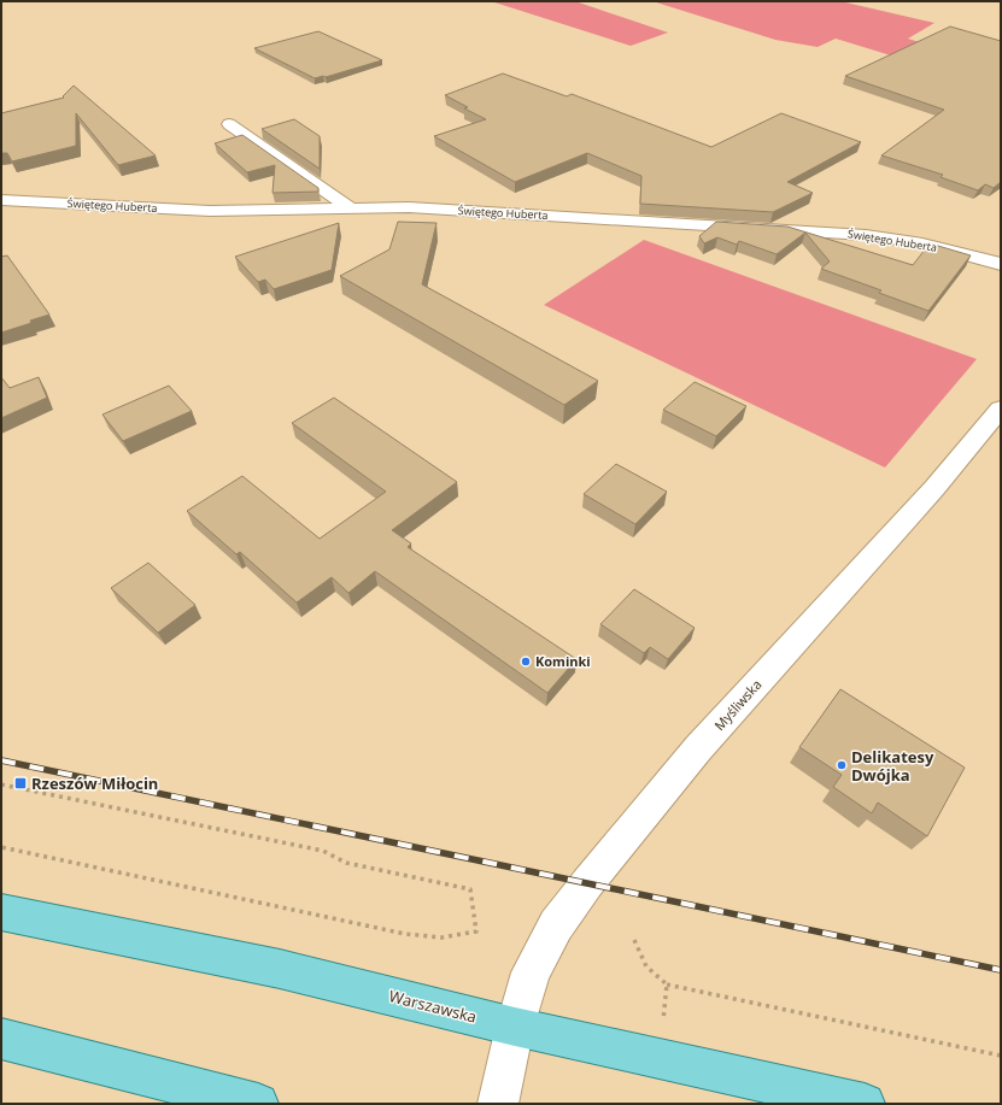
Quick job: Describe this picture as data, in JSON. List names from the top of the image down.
{
  "streets": {
    "main road": ["Warszawska"],
    "street": ["Świętego Huberta", "Myśliwska"]
  },
  "crossings": [
    ["Myśliwska", "Warszawska"]
  ],
  "places": {
    "other": ["Kominki", "Delikatesy Dwójka"],
    "transit": ["Rzeszów Miłocin"]
  }
}
